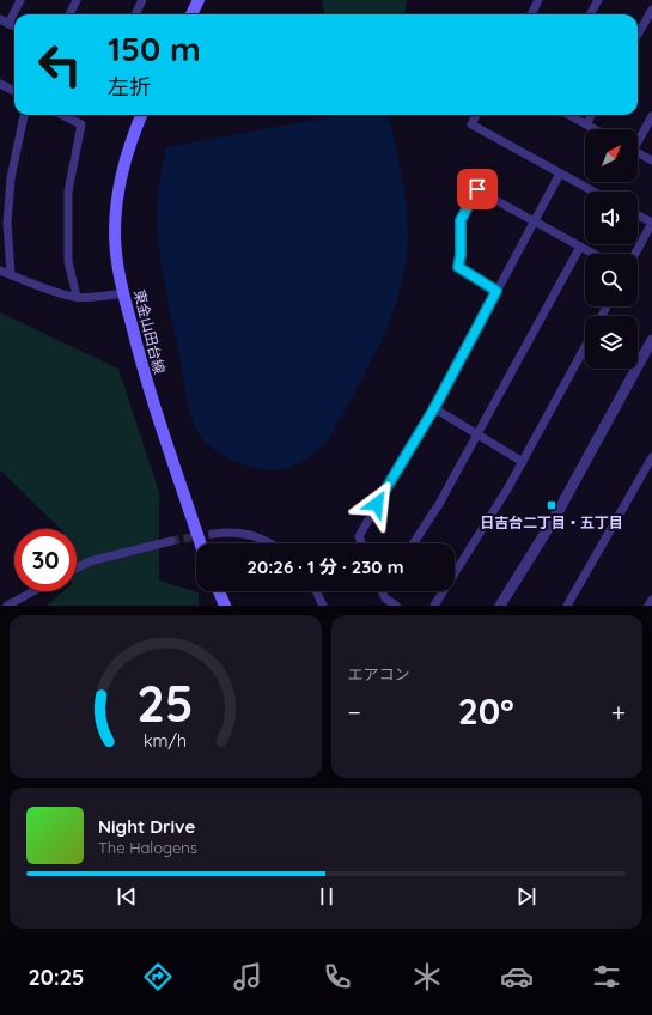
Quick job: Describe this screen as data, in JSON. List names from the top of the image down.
{
  "streets": {
    "main road": ["東金山田台線"]
  },
  "places": {
    "transit": ["日吉台二丁目・五丁目"]
  },
  "north": "top right",
  "page": {
    "turn": ["150 m", "左折"],
    "limit": "30",
    "trip": "20:26 · 1 分 · 230 m",
    "tile": "エアコン",
    "heat": ["−", "20°", "+"],
    "song": ["Night Drive", "The Halogens"],
    "tabs": "20:25",
    "gauge": ["25", "km/h"]
  }
}
